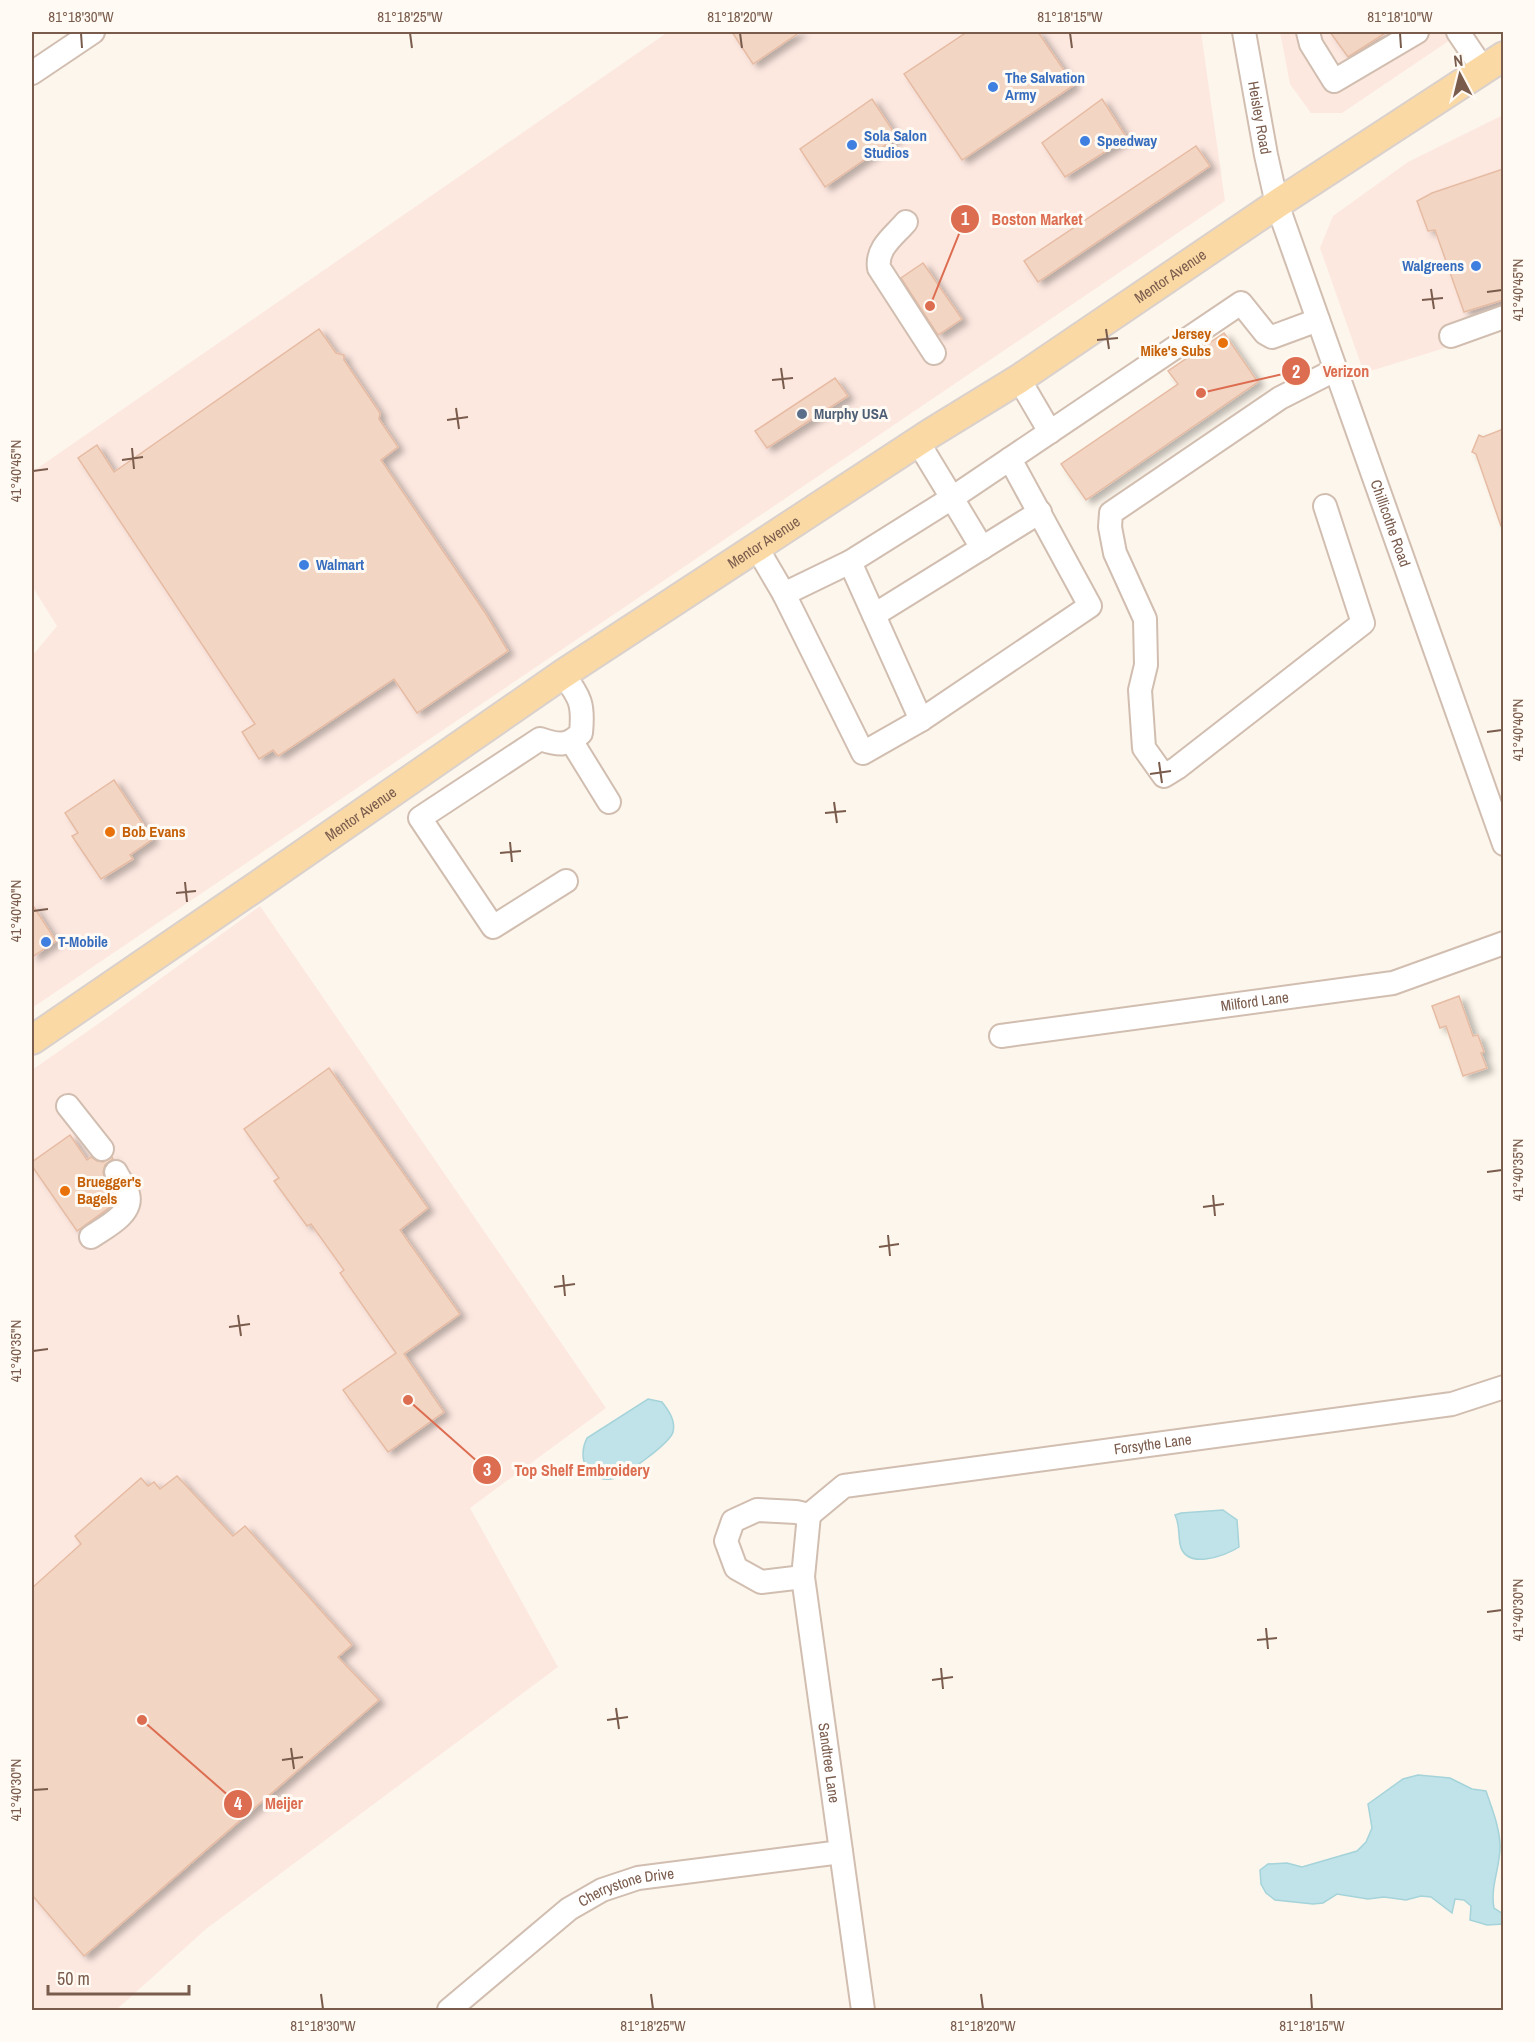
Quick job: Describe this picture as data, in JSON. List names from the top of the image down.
{
  "streets": {
    "main road": ["Mentor Avenue"],
    "street": [
      "Heisley Road",
      "Chillicothe Road",
      "Milford Lane",
      "Forsythe Lane",
      "Sandtree Lane",
      "Cherrystone Drive"
    ]
  },
  "crossings": [
    ["Heisley Road", "Mentor Avenue"],
    ["Heisley Road", "Chillicothe Road"],
    ["Mentor Avenue", "Chillicothe Road"],
    ["Forsythe Lane", "Sandtree Lane"],
    ["Sandtree Lane", "Cherrystone Drive"]
  ],
  "places": [
    "The Salvation Army",
    "Speedway",
    "Sola Salon Studios",
    "Walgreens",
    "Boston Market",
    "Jersey Mike's Subs",
    "Verizon",
    "Murphy USA",
    "Walmart",
    "Bob Evans",
    "T-Mobile",
    "Bruegger's Bagels",
    "Top Shelf Embroidery",
    "Meijer"
  ],
  "scale_bar": "50 m",
  "north": "top",
  "coordinates": [
    "81°18'30\"W",
    "81°18'25\"W",
    "81°18'20\"W",
    "81°18'15\"W",
    "81°18'10\"W",
    "41°40'45\"N",
    "41°40'40\"N",
    "41°40'35\"N",
    "41°40'30\"N"
  ]
}
